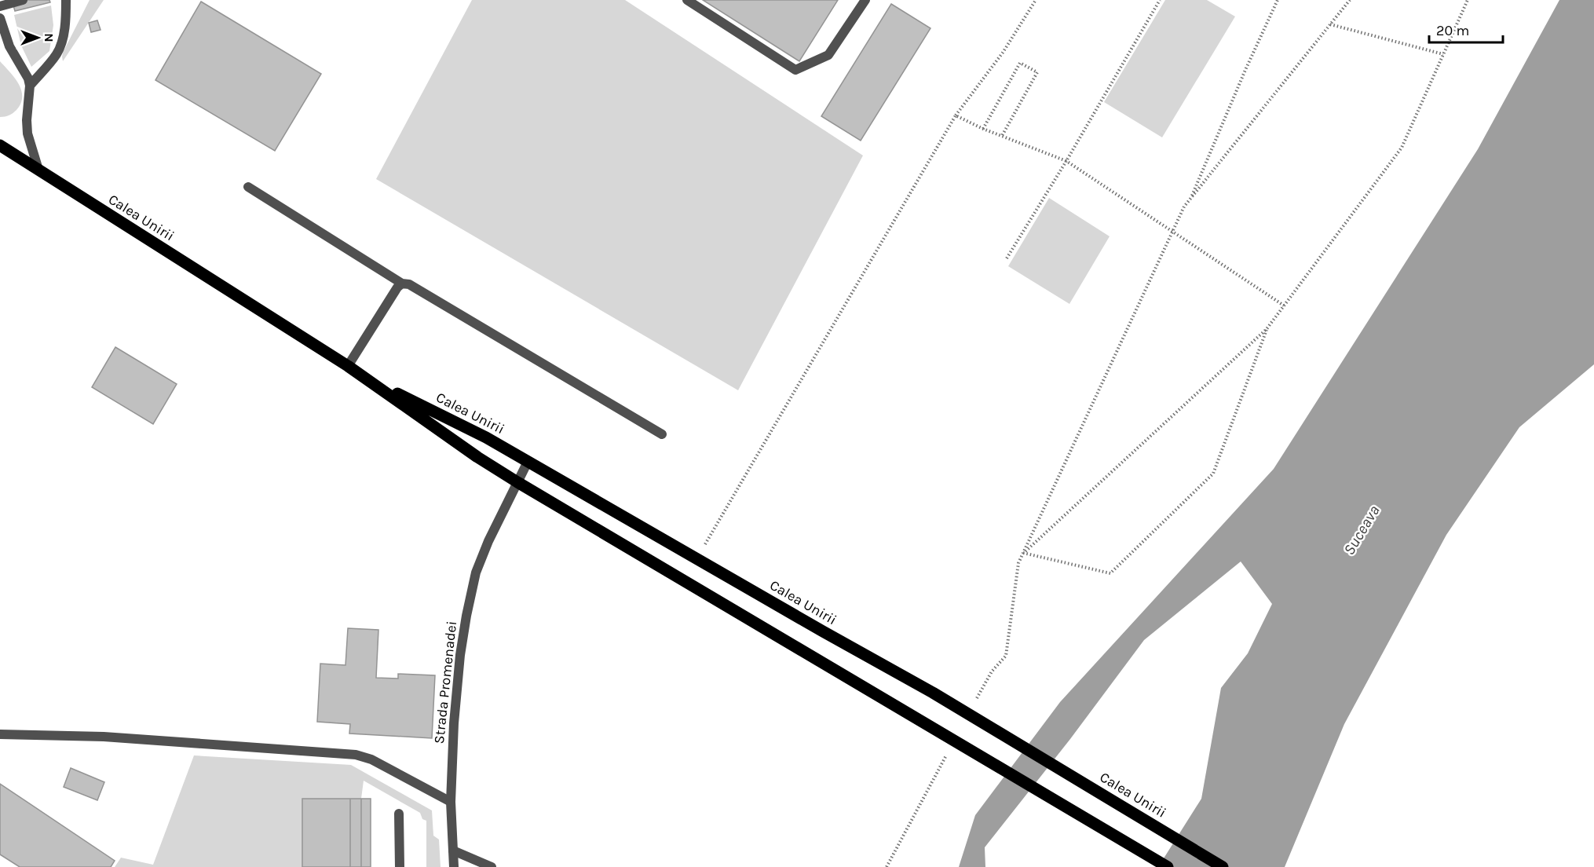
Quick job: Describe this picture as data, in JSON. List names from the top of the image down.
{
  "streets": {
    "main road": ["Calea Unirii"],
    "street": ["Strada Promenadei"]
  },
  "crossings": [
    ["Calea Unirii", "Strada Promenadei"]
  ],
  "water": ["Suceava"],
  "scale_bar": "20 m",
  "north": "right"
}
